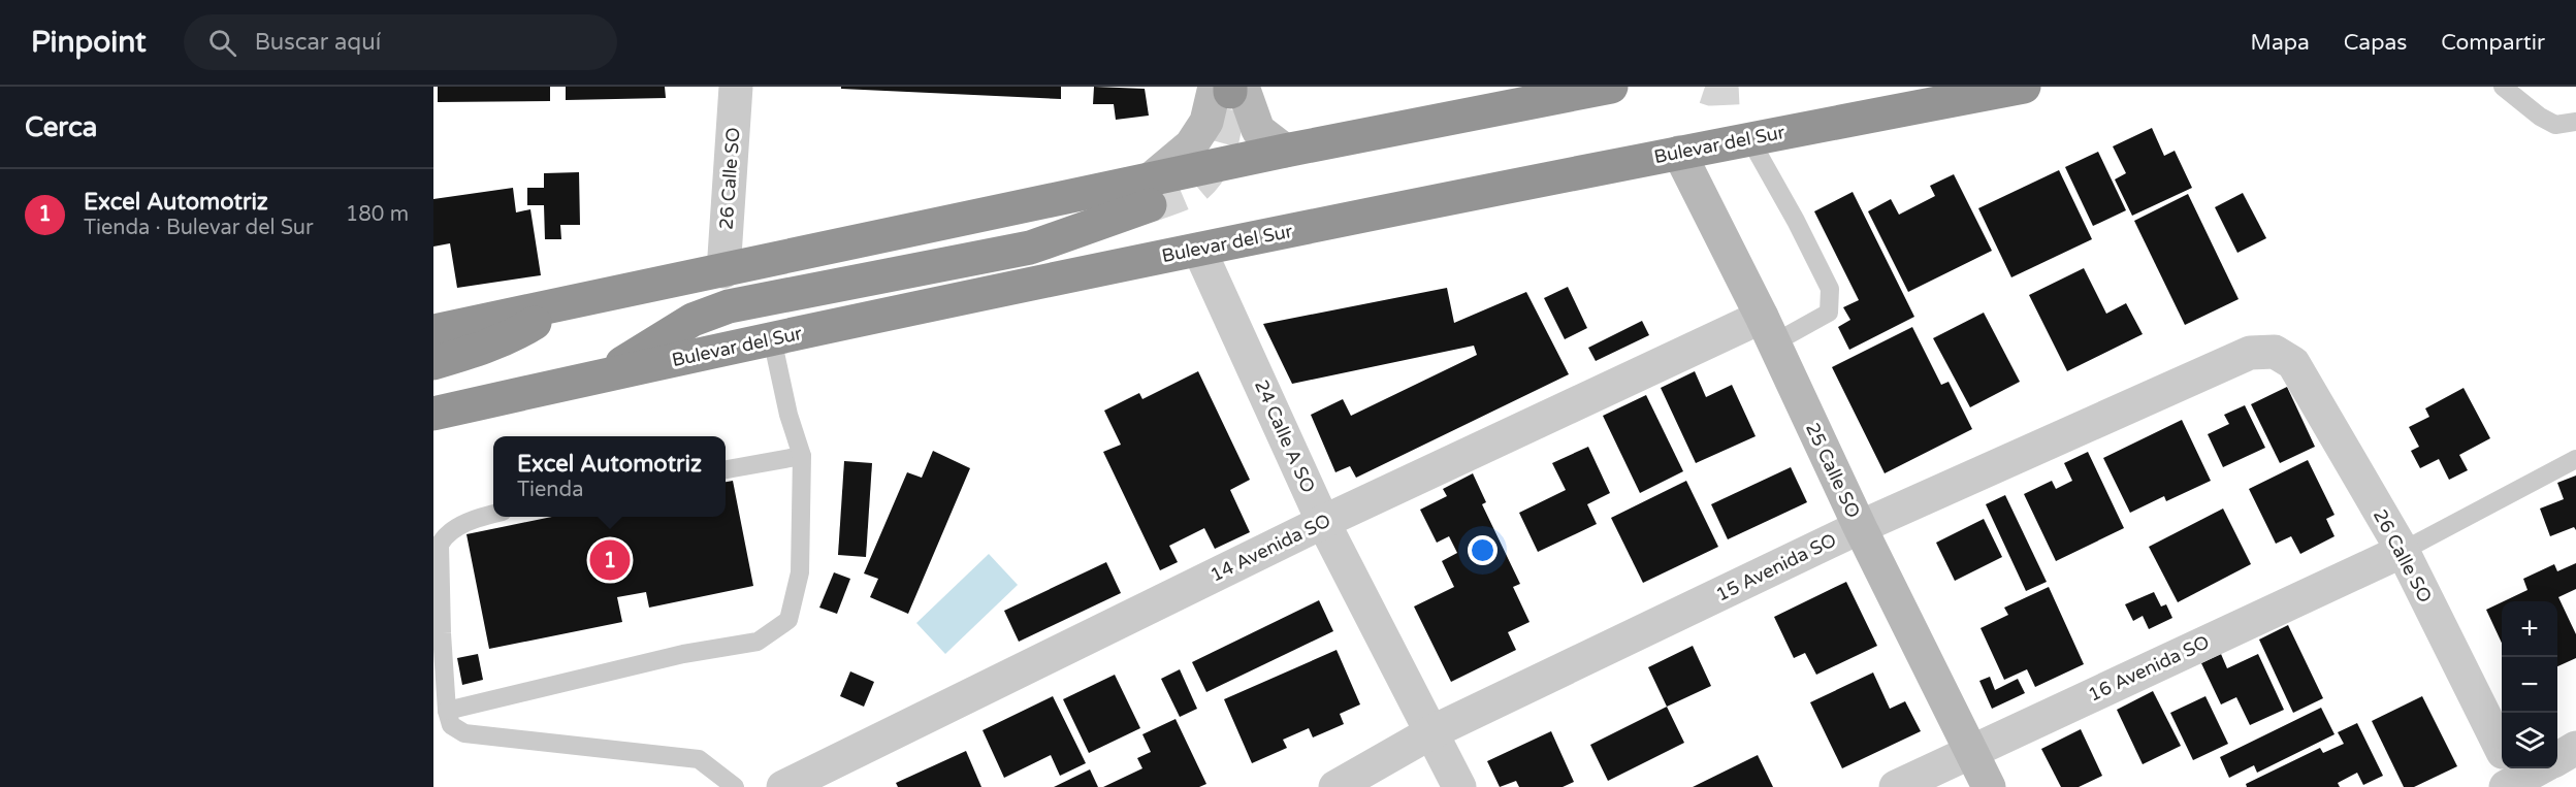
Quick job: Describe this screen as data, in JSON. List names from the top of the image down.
{
  "streets": {
    "highway": ["Bulevar del Sur"],
    "street": [
      "26 Calle SO",
      "24 Calle A SO",
      "25 Calle SO",
      "14 Avenida SO",
      "15 Avenida SO",
      "16 Avenida SO"
    ]
  },
  "crossings": [
    ["Bulevar del Sur", "24 Calle A SO"],
    ["Bulevar del Sur", "25 Calle SO"],
    ["26 Calle SO", "15 Avenida SO"],
    ["26 Calle SO", "16 Avenida SO"],
    ["24 Calle A SO", "14 Avenida SO"],
    ["24 Calle A SO", "15 Avenida SO"],
    ["25 Calle SO", "14 Avenida SO"],
    ["25 Calle SO", "15 Avenida SO"],
    ["25 Calle SO", "16 Avenida SO"]
  ],
  "page": {
    "header": "Pinpoint",
    "search": "Buscar aquí",
    "nav": ["Mapa", "Capas", "Compartir"],
    "heading": "Cerca",
    "list": [
      {
        "mark": "1",
        "name": "Excel Automotriz",
        "note": "Tienda · Bulevar del Sur",
        "value": "180 m"
      }
    ],
    "popup": ["Excel Automotriz", "Tienda"],
    "pins": "1",
    "map_buttons": ["+", "−"]
  }
}
